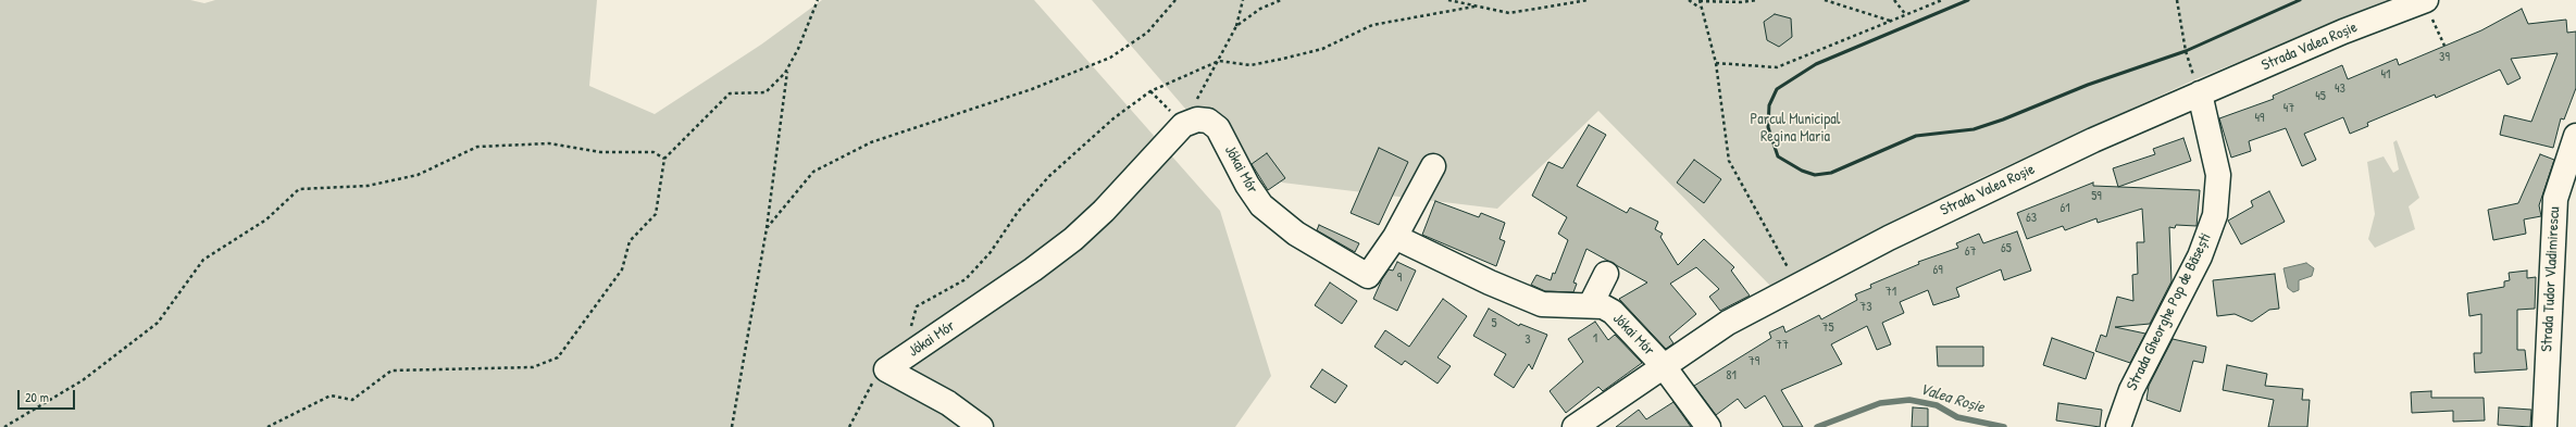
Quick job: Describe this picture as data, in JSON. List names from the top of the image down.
{
  "streets": {
    "street": [
      "Strada Valea Roșie",
      "Jókai Mór",
      "Strada Tudor Vladimirescu",
      "Strada Gheorghe Pop de Băsești"
    ]
  },
  "crossings": [
    ["Strada Valea Roșie", "Jókai Mór"],
    ["Strada Valea Roșie", "Strada Gheorghe Pop de Băsești"]
  ],
  "water": ["Valea Roșie"],
  "parks": ["Parcul Municipal Regina Maria"],
  "house_numbers": [
    "39",
    "41",
    "43",
    "45",
    "47",
    "49",
    "59",
    "61",
    "63",
    "65",
    "67",
    "69",
    "9",
    "71",
    "73",
    "5",
    "75",
    "1",
    "3",
    "77",
    "79",
    "81"
  ],
  "scale_bar": "20 m"
}
